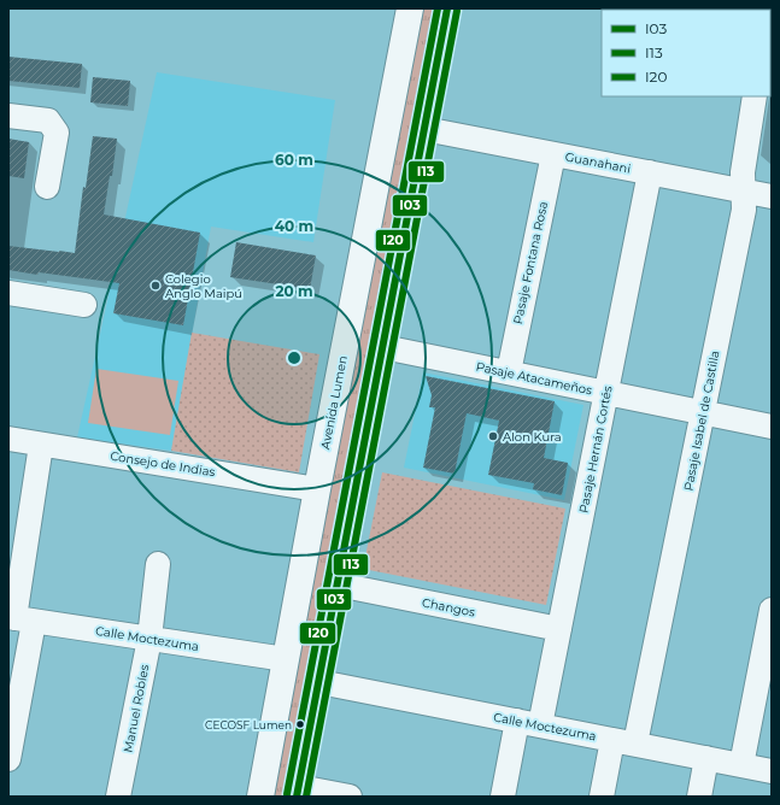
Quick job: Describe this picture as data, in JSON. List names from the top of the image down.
{
  "streets": {
    "street": [
      "Guanahani",
      "Pasaje Fontana Rosa",
      "Pasaje Atacameños",
      "Avenida Lumen",
      "Pasaje Isabel de Castilla",
      "Pasaje Hernán Cortés",
      "Consejo de Indias",
      "Changos",
      "Calle Moctezuma",
      "Manuel Robles"
    ]
  },
  "crossings": [
    ["Guanahani", "Pasaje Fontana Rosa"],
    ["Guanahani", "Pasaje Isabel de Castilla"],
    ["Guanahani", "Pasaje Hernán Cortés"],
    ["Pasaje Fontana Rosa", "Pasaje Atacameños"],
    ["Pasaje Atacameños", "Pasaje Isabel de Castilla"],
    ["Pasaje Atacameños", "Pasaje Hernán Cortés"],
    ["Avenida Lumen", "Consejo de Indias"],
    ["Avenida Lumen", "Calle Moctezuma"],
    ["Pasaje Isabel de Castilla", "Calle Moctezuma"],
    ["Pasaje Hernán Cortés", "Changos"],
    ["Pasaje Hernán Cortés", "Calle Moctezuma"],
    ["Calle Moctezuma", "Manuel Robles"]
  ],
  "places": ["Colegio Anglo Maipú", "Alon Kura", "CECOSF Lumen"],
  "lines": ["transit line I03", "transit line I20", "transit line I13"],
  "legend": ["I03", "I13", "I20"],
  "rings": ["60 m", "40 m", "20 m"]
}
